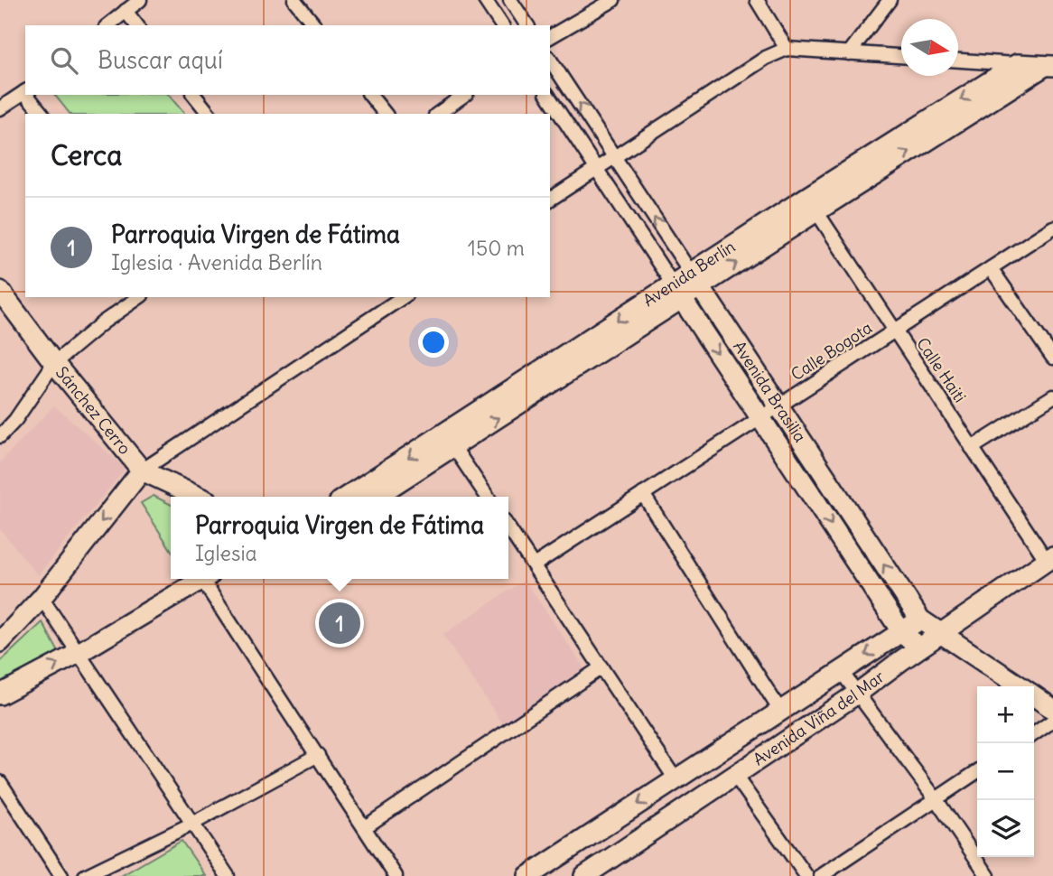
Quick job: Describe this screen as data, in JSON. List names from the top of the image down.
{
  "streets": {
    "street": [
      "Avenida Berlín",
      "Calle Bogota",
      "Calle Haiti",
      "Avenida Brasilia",
      "Sánchez Cerro",
      "Avenida Viña del Mar"
    ]
  },
  "crossings": [
    ["Avenida Berlín", "Calle Haiti"],
    ["Avenida Berlín", "Avenida Brasilia"],
    ["Calle Bogota", "Calle Haiti"],
    ["Calle Bogota", "Avenida Brasilia"],
    ["Calle Haiti", "Avenida Viña del Mar"],
    ["Avenida Brasilia", "Avenida Viña del Mar"]
  ],
  "north": "right",
  "page": {
    "search": "Buscar aquí",
    "heading": "Cerca",
    "list": [
      {
        "mark": "1",
        "name": "Parroquia Virgen de Fátima",
        "note": "Iglesia · Avenida Berlín",
        "value": "150 m"
      }
    ],
    "popup": ["Parroquia Virgen de Fátima", "Iglesia"],
    "pins": "1",
    "map_buttons": ["+", "−"]
  }
}
